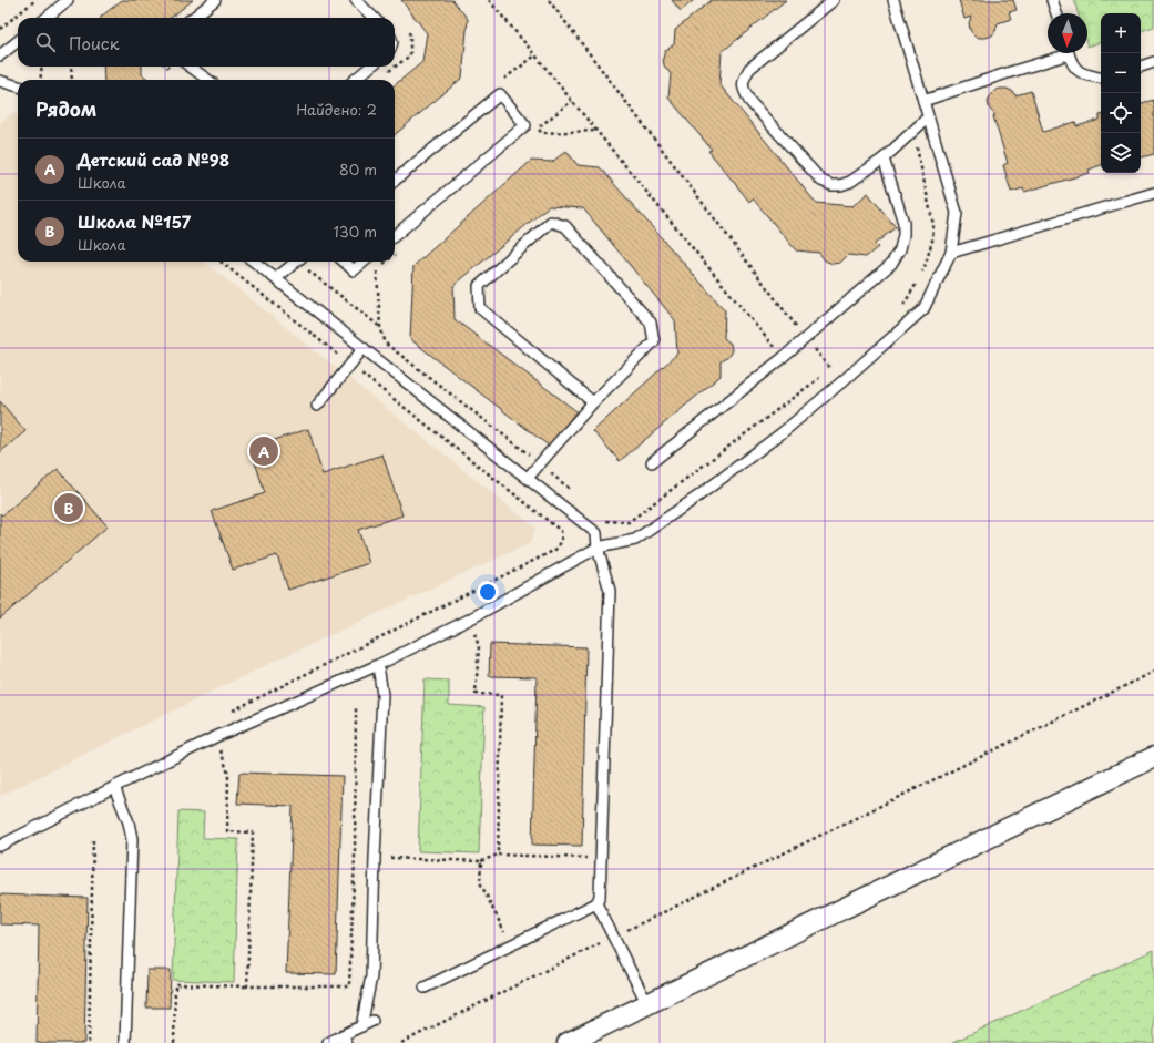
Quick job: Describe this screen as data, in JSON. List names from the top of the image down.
{
  "north": "bottom",
  "page": {
    "map_buttons": ["+", "−"],
    "search": "Поиск",
    "heading": ["Рядом", "Найдено: 2"],
    "list": [
      {
        "mark": "A",
        "name": "Детский сад №98",
        "note": "Школа",
        "value": "80 m"
      },
      {
        "mark": "B",
        "name": "Школа №157",
        "note": "Школа",
        "value": "130 m"
      }
    ],
    "pins": ["A", "B"]
  }
}
